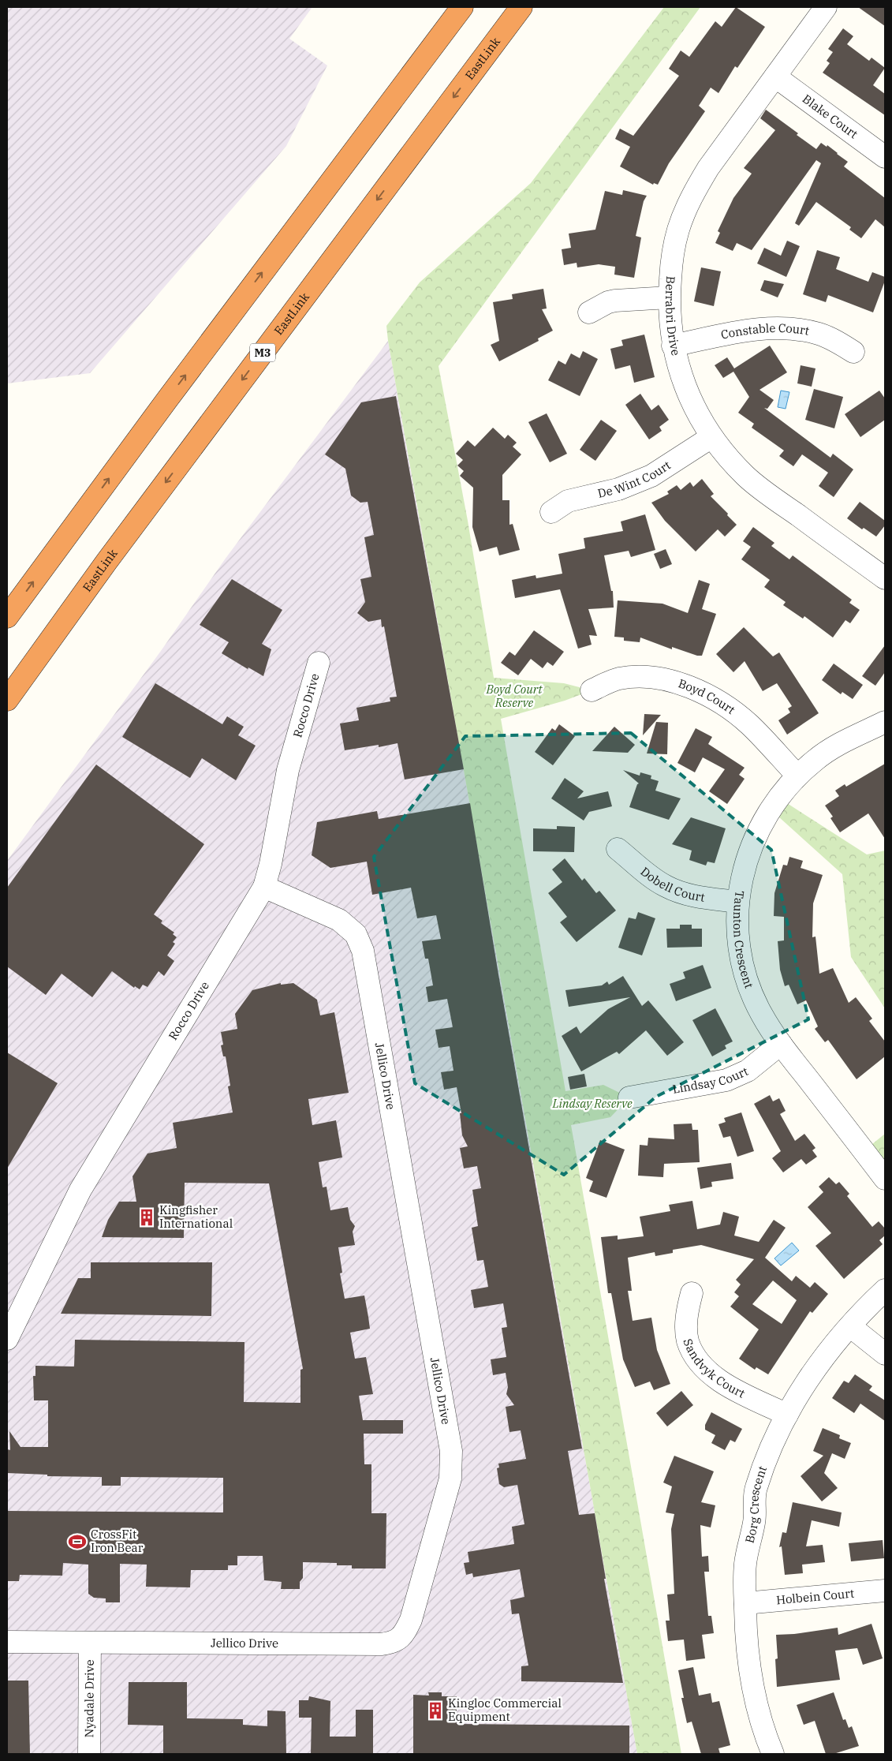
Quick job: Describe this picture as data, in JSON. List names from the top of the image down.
{
  "streets": {
    "highway": ["EastLink", "M3"],
    "street": [
      "Blake Court",
      "Berrabri Drive",
      "Constable Court",
      "De Wint Court",
      "Boyd Court",
      "Rocco Drive",
      "Dobell Court",
      "Taunton Crescent",
      "Jellico Drive",
      "Lindsay Court",
      "Sandvyk Court",
      "Borg Crescent",
      "Holbein Court",
      "Nyadale Drive"
    ]
  },
  "crossings": [
    ["Blake Court", "Berrabri Drive"],
    ["Berrabri Drive", "Constable Court"],
    ["Berrabri Drive", "De Wint Court"],
    ["Boyd Court", "Taunton Crescent"],
    ["Rocco Drive", "Jellico Drive"],
    ["Dobell Court", "Taunton Crescent"],
    ["Taunton Crescent", "Lindsay Court"],
    ["Jellico Drive", "Nyadale Drive"],
    ["Sandvyk Court", "Borg Crescent"],
    ["Borg Crescent", "Holbein Court"]
  ],
  "parks": ["Boyd Court Reserve", "Lindsay Reserve"],
  "places": {
    "building": ["Kingfisher International", "Kingloc Commercial Equipment"],
    "sports": ["CrossFit Iron Bear"]
  }
}
